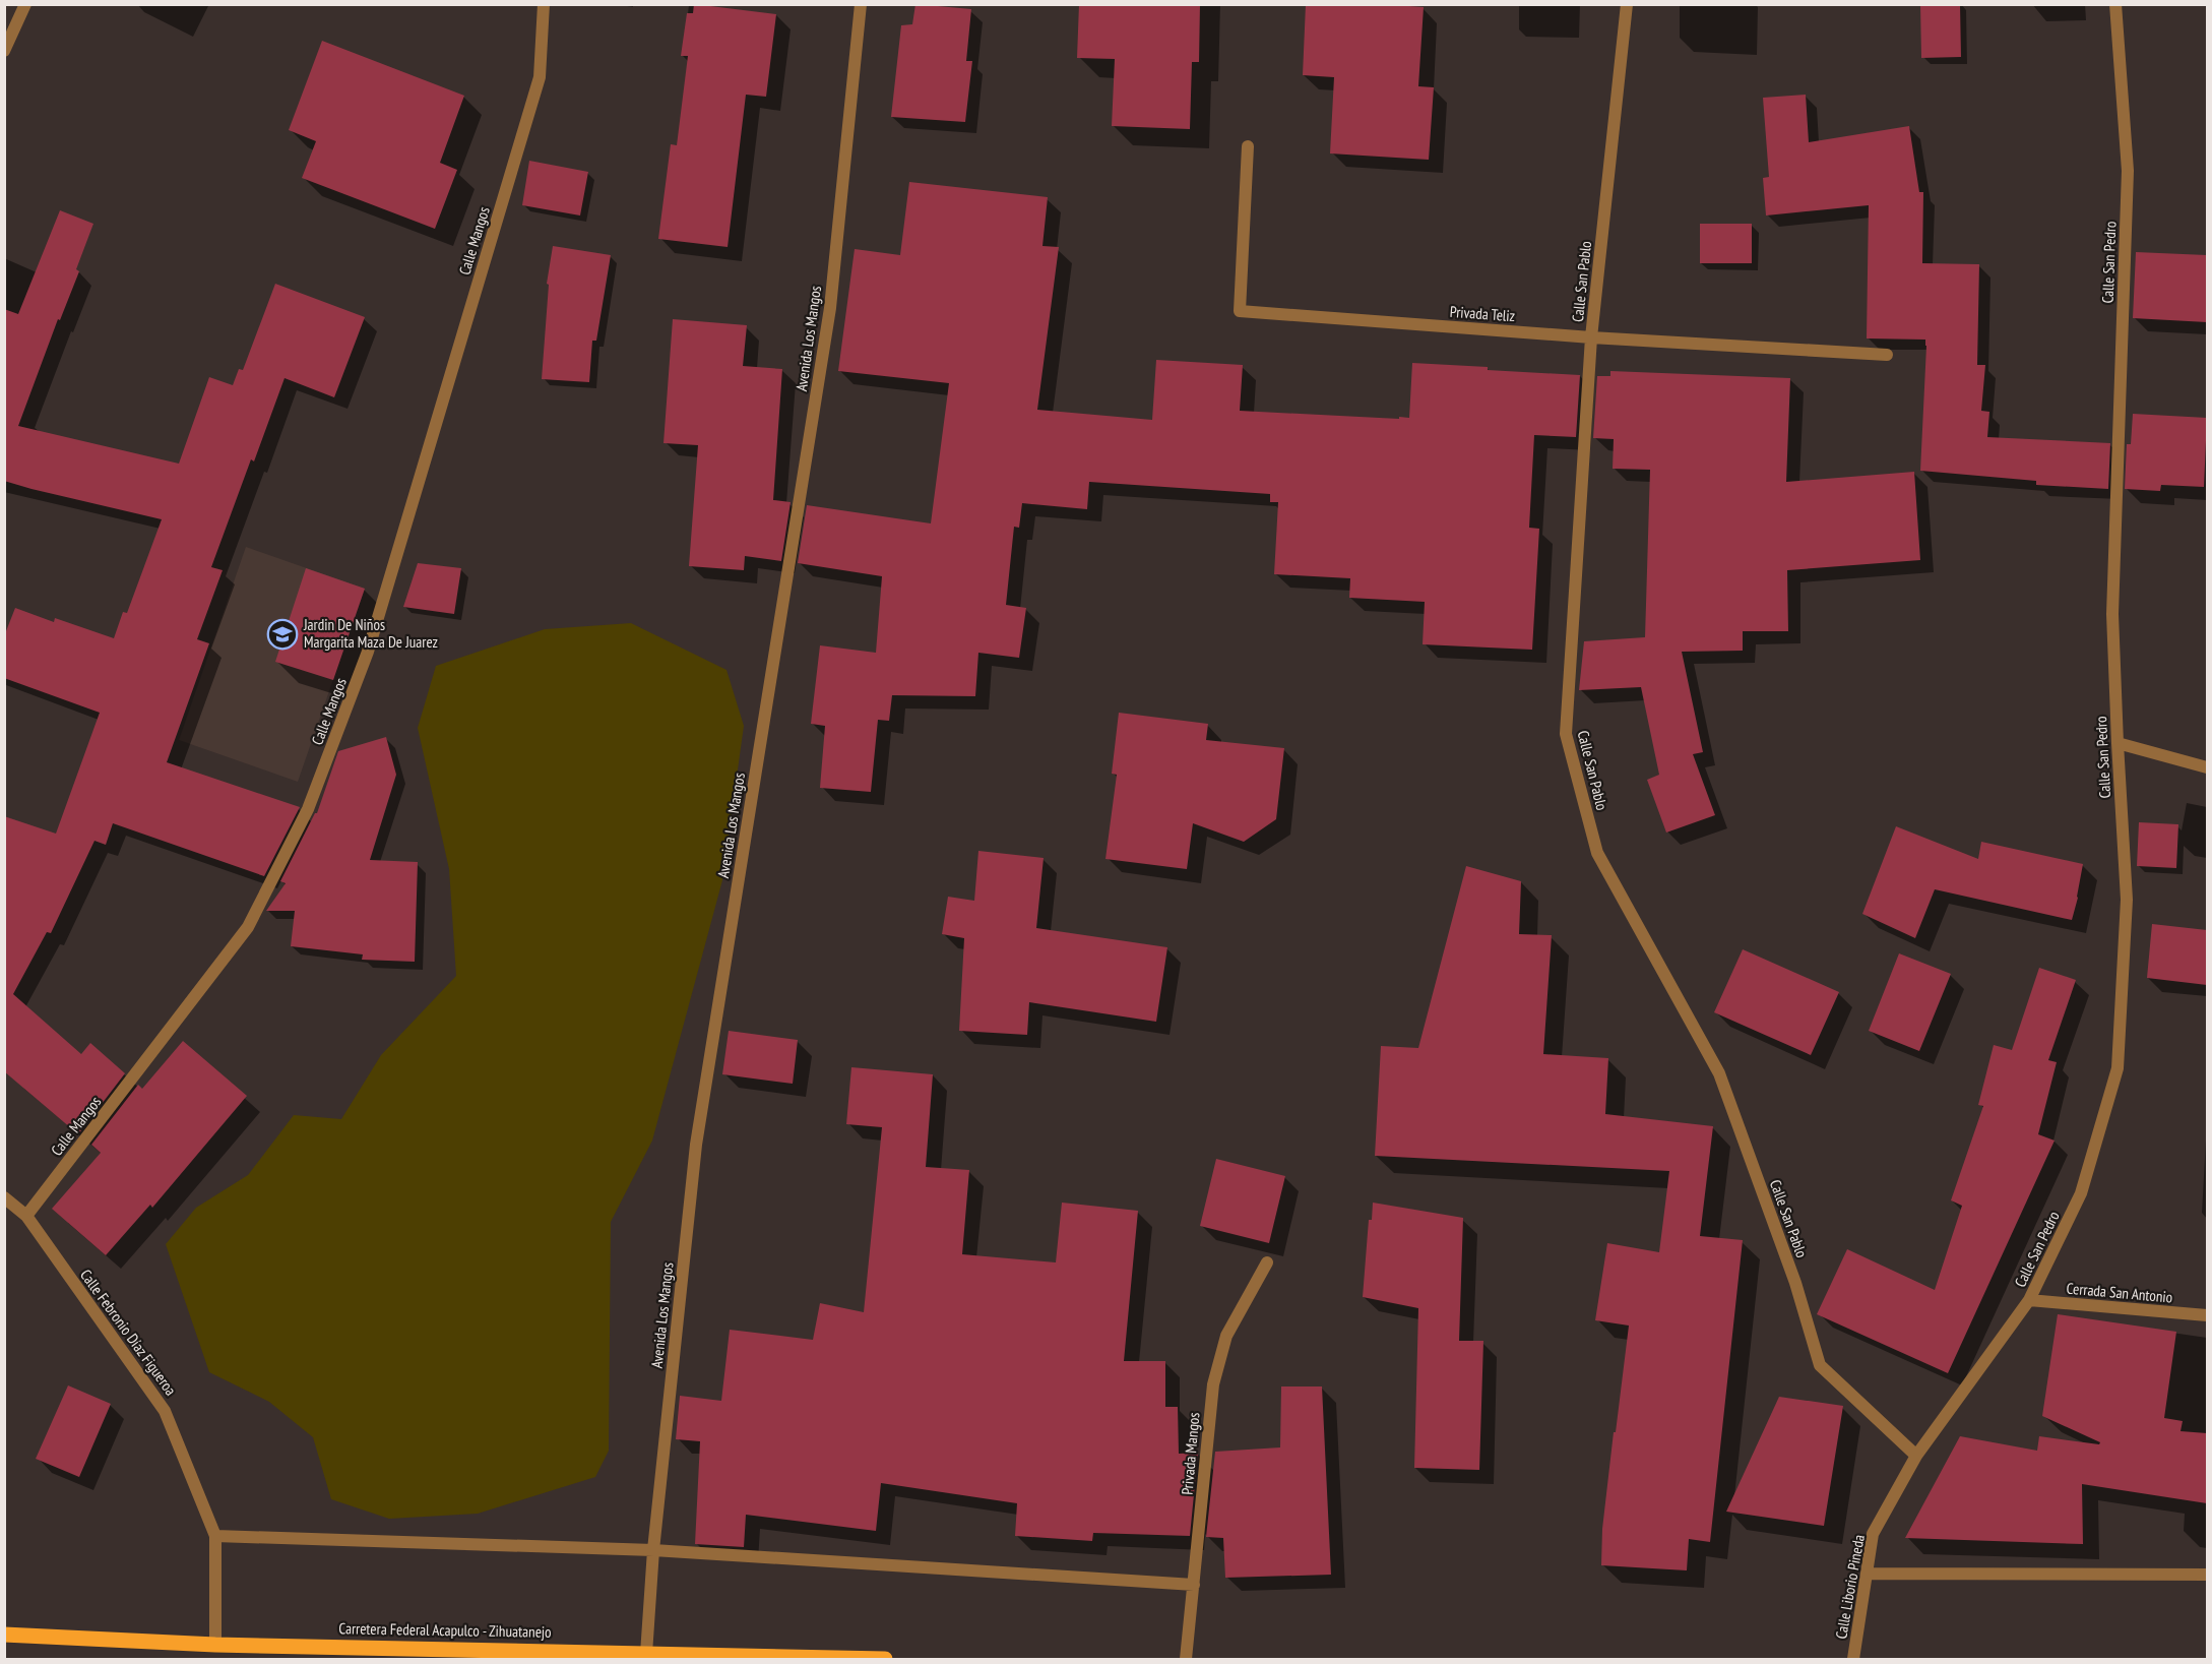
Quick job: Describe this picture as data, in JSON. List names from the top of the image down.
{
  "streets": {
    "main road": ["Carretera Federal Acapulco - Zihuatanejo"],
    "street": [
      "Calle Mangos",
      "Calle San Pedro",
      "Calle San Pablo",
      "Privada Teliz",
      "Avenida Los Mangos",
      "Cerrada San Antonio",
      "Calle Febronio Díaz Figueroa",
      "Privada Mangos",
      "Calle Liborio Pineda"
    ]
  },
  "crossings": [
    ["Calle Mangos", "Calle Febronio Díaz Figueroa"],
    ["Calle San Pedro", "Calle San Pablo"],
    ["Calle San Pedro", "Cerrada San Antonio"],
    ["Calle San Pedro", "Calle Liborio Pineda"],
    ["Calle San Pablo", "Privada Teliz"],
    ["Calle San Pablo", "Calle Liborio Pineda"],
    ["Avenida Los Mangos", "Carretera Federal Acapulco - Zihuatanejo"],
    ["Calle Febronio Díaz Figueroa", "Carretera Federal Acapulco - Zihuatanejo"]
  ],
  "places": {
    "school or university": ["Jardin De Niños Margarita Maza De Juarez"]
  }
}
